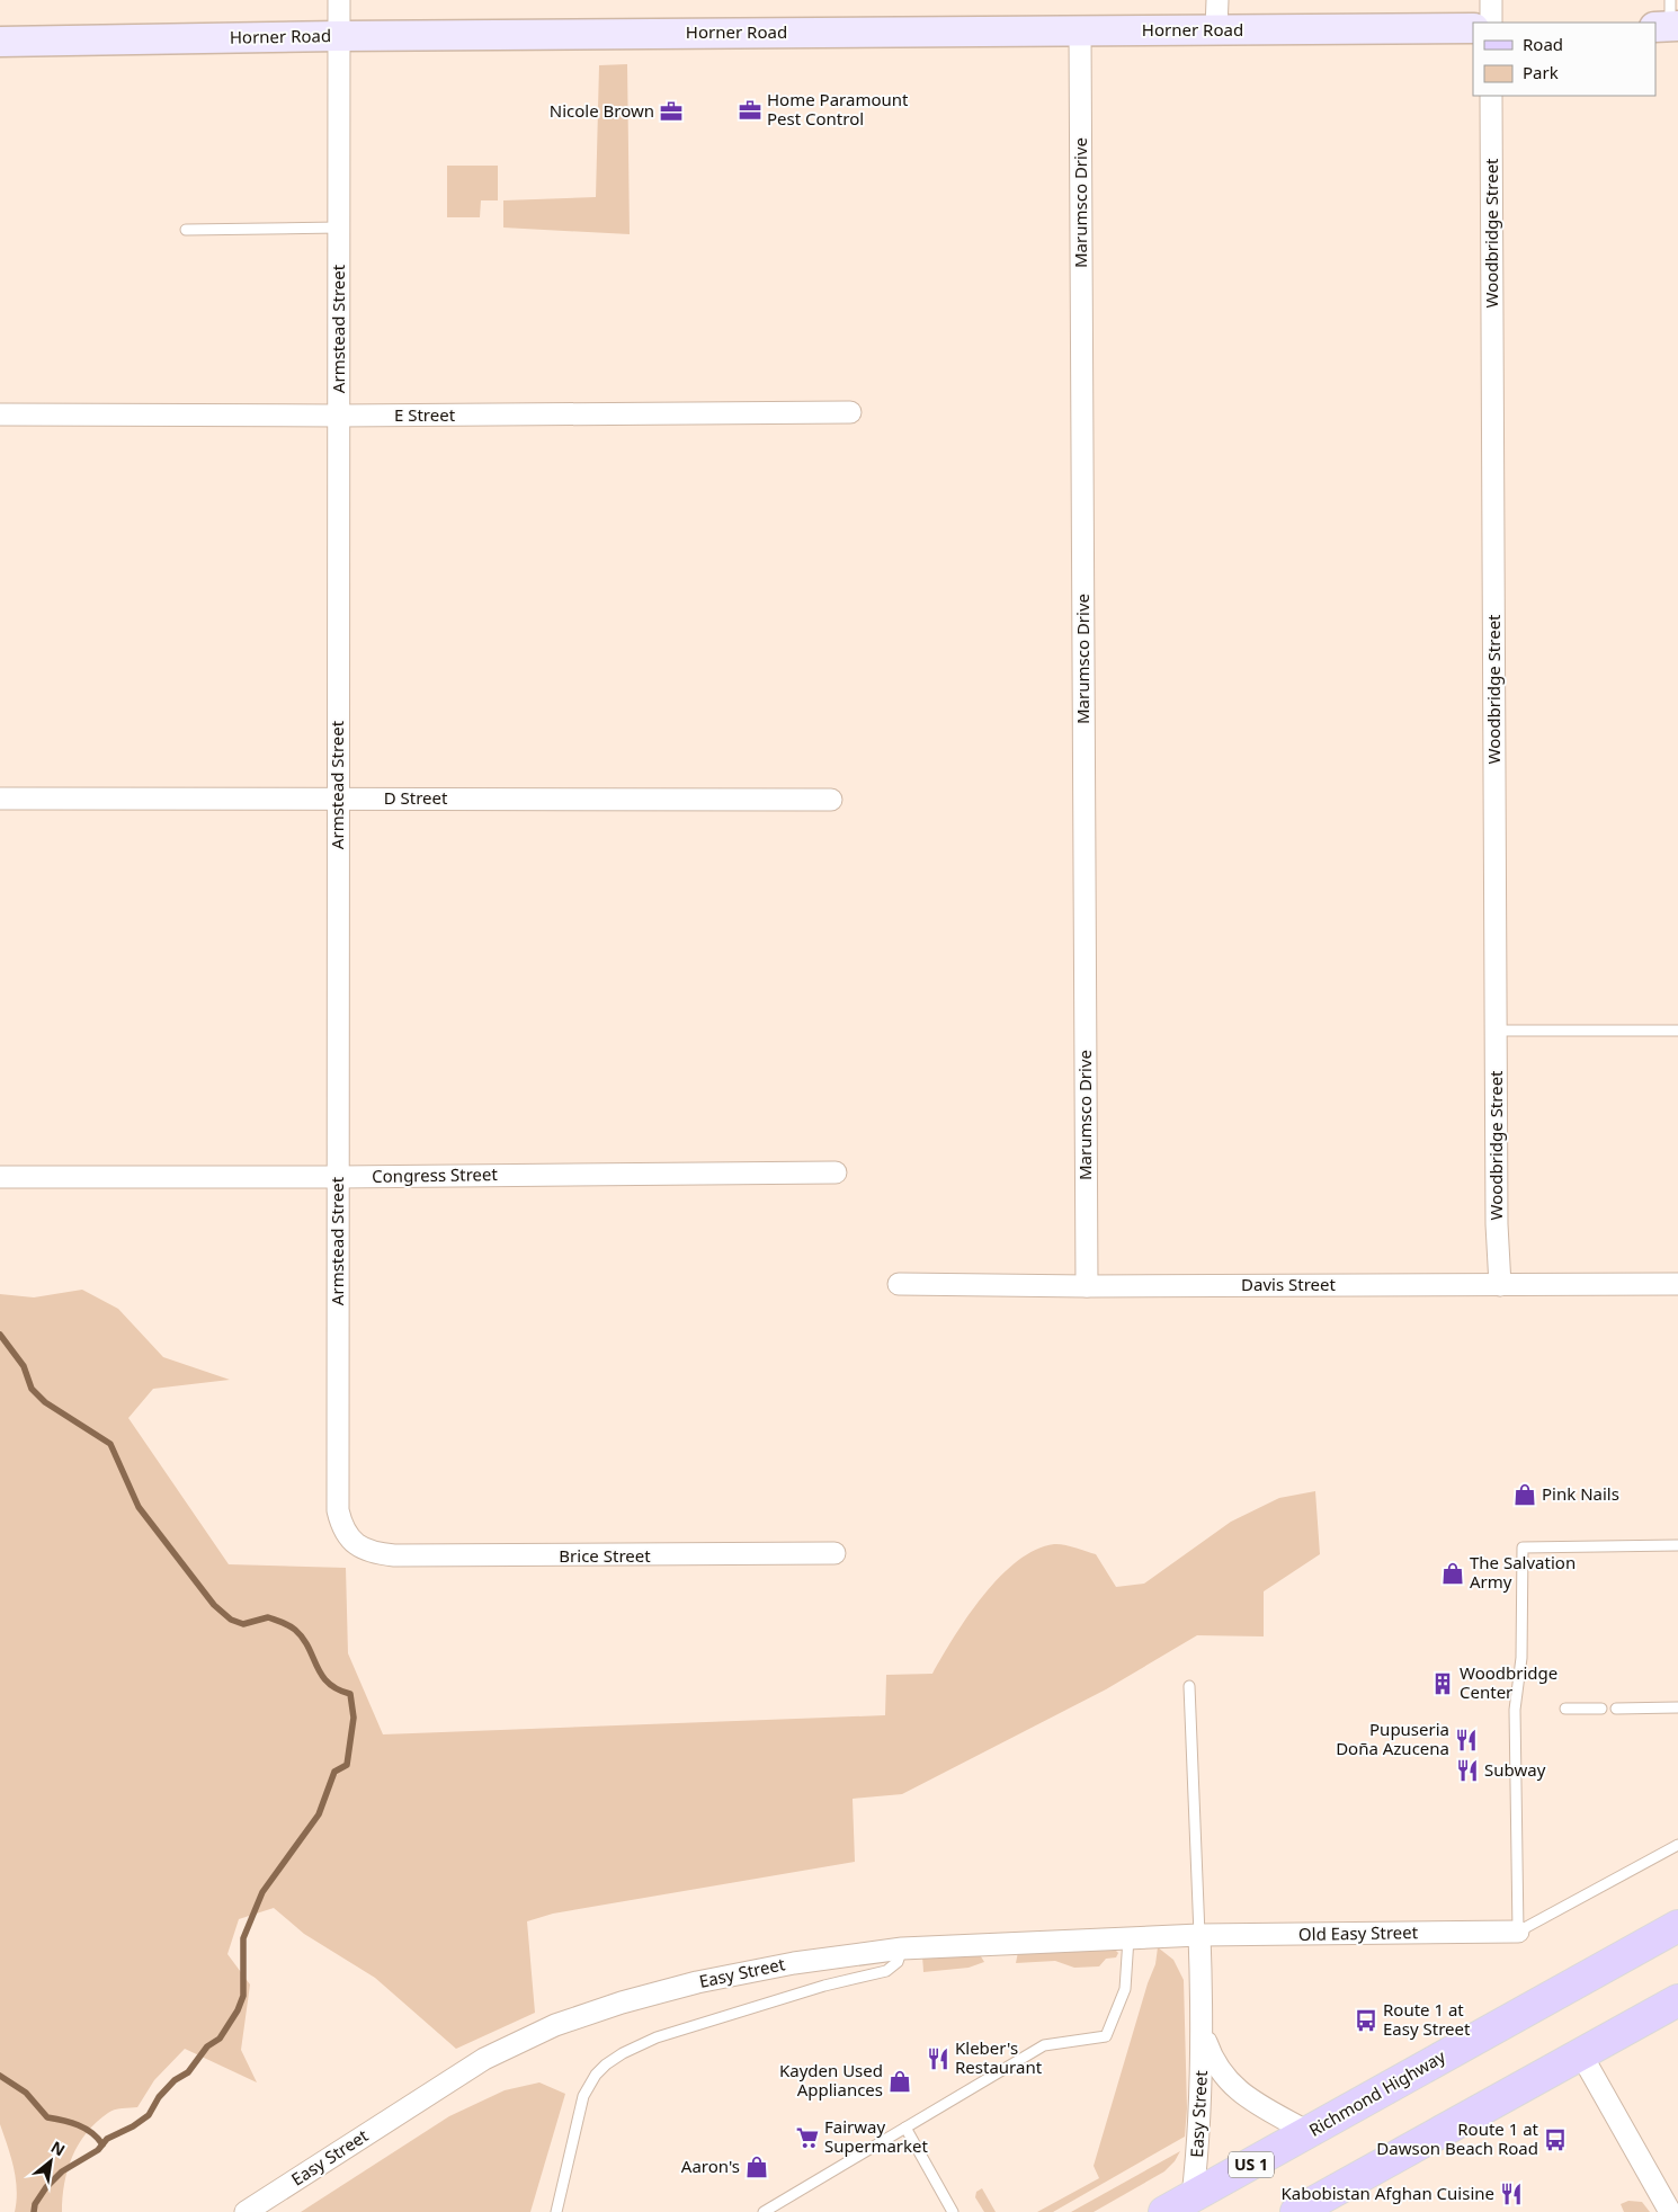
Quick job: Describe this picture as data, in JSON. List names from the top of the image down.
{
  "streets": {
    "main road": ["Horner Road", "Richmond Highway", "US 1"],
    "street": [
      "Marumsco Drive",
      "Woodbridge Street",
      "Armstead Street",
      "E Street",
      "D Street",
      "Congress Street",
      "Davis Street",
      "Brice Street",
      "Old Easy Street",
      "Easy Street"
    ]
  },
  "crossings": [
    ["Horner Road", "Marumsco Drive"],
    ["Horner Road", "Armstead Street"],
    ["Marumsco Drive", "Davis Street"],
    ["Woodbridge Street", "Davis Street"],
    ["Armstead Street", "E Street"],
    ["Armstead Street", "D Street"],
    ["Armstead Street", "Congress Street"],
    ["Armstead Street", "Brice Street"],
    ["Old Easy Street", "Easy Street"],
    ["Easy Street", "Richmond Highway"]
  ],
  "places": {
    "office": ["Home Paramount Pest Control", "Nicole Brown"],
    "shop": [
      "Pink Nails",
      "The Salvation Army",
      "Kayden Used Appliances",
      "Aaron's"
    ],
    "building": ["Woodbridge Center"],
    "restaurant": [
      "Pupuseria Doña Azucena",
      "Subway",
      "Kleber's Restaurant",
      "Kabobistan Afghan Cuisine"
    ],
    "bus stop": ["Route 1 at Easy Street", "Route 1 at Dawson Beach Road"],
    "supermarket": ["Fairway Supermarket"]
  },
  "legend": ["Road", "Park"],
  "north": "top right"
}
